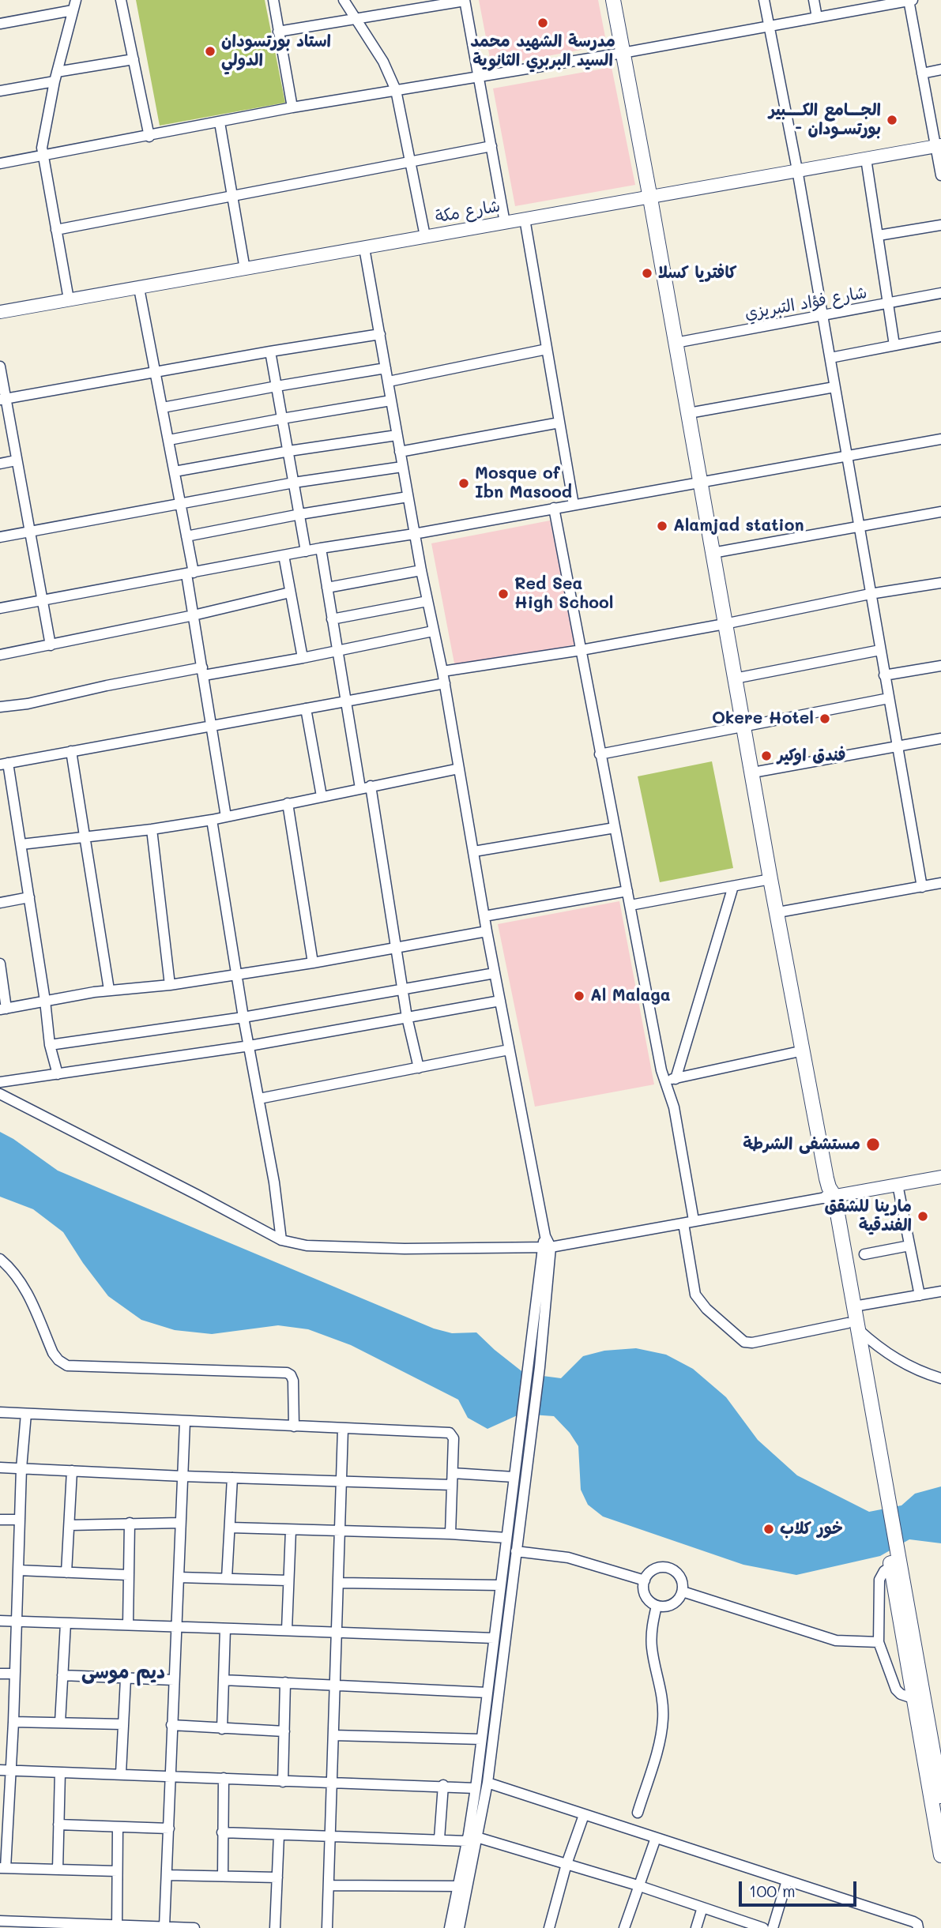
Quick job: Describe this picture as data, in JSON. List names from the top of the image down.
{
  "streets": {
    "main road": ["شارع مكة"],
    "street": ["شارع فؤاد التبريزي"]
  },
  "districts": ["ديم موسى"],
  "places": [
    "مدرسة الشهيد محمد السيد البربري الثانوية",
    "استاد بورتسودان الدولي",
    "الجـــامع الكــــبير - بورتسـودان",
    "كافتريا كسلا",
    "Mosque of Ibn Masood",
    "Alamjad station",
    "Red Sea High School",
    "Okere Hotel",
    "فندق اوكير",
    "Al Malaga",
    "مستشفى الشرطة",
    "مارينا للشقق الفندقية",
    "خور كلاب"
  ],
  "scale_bar": "100 m"
}
